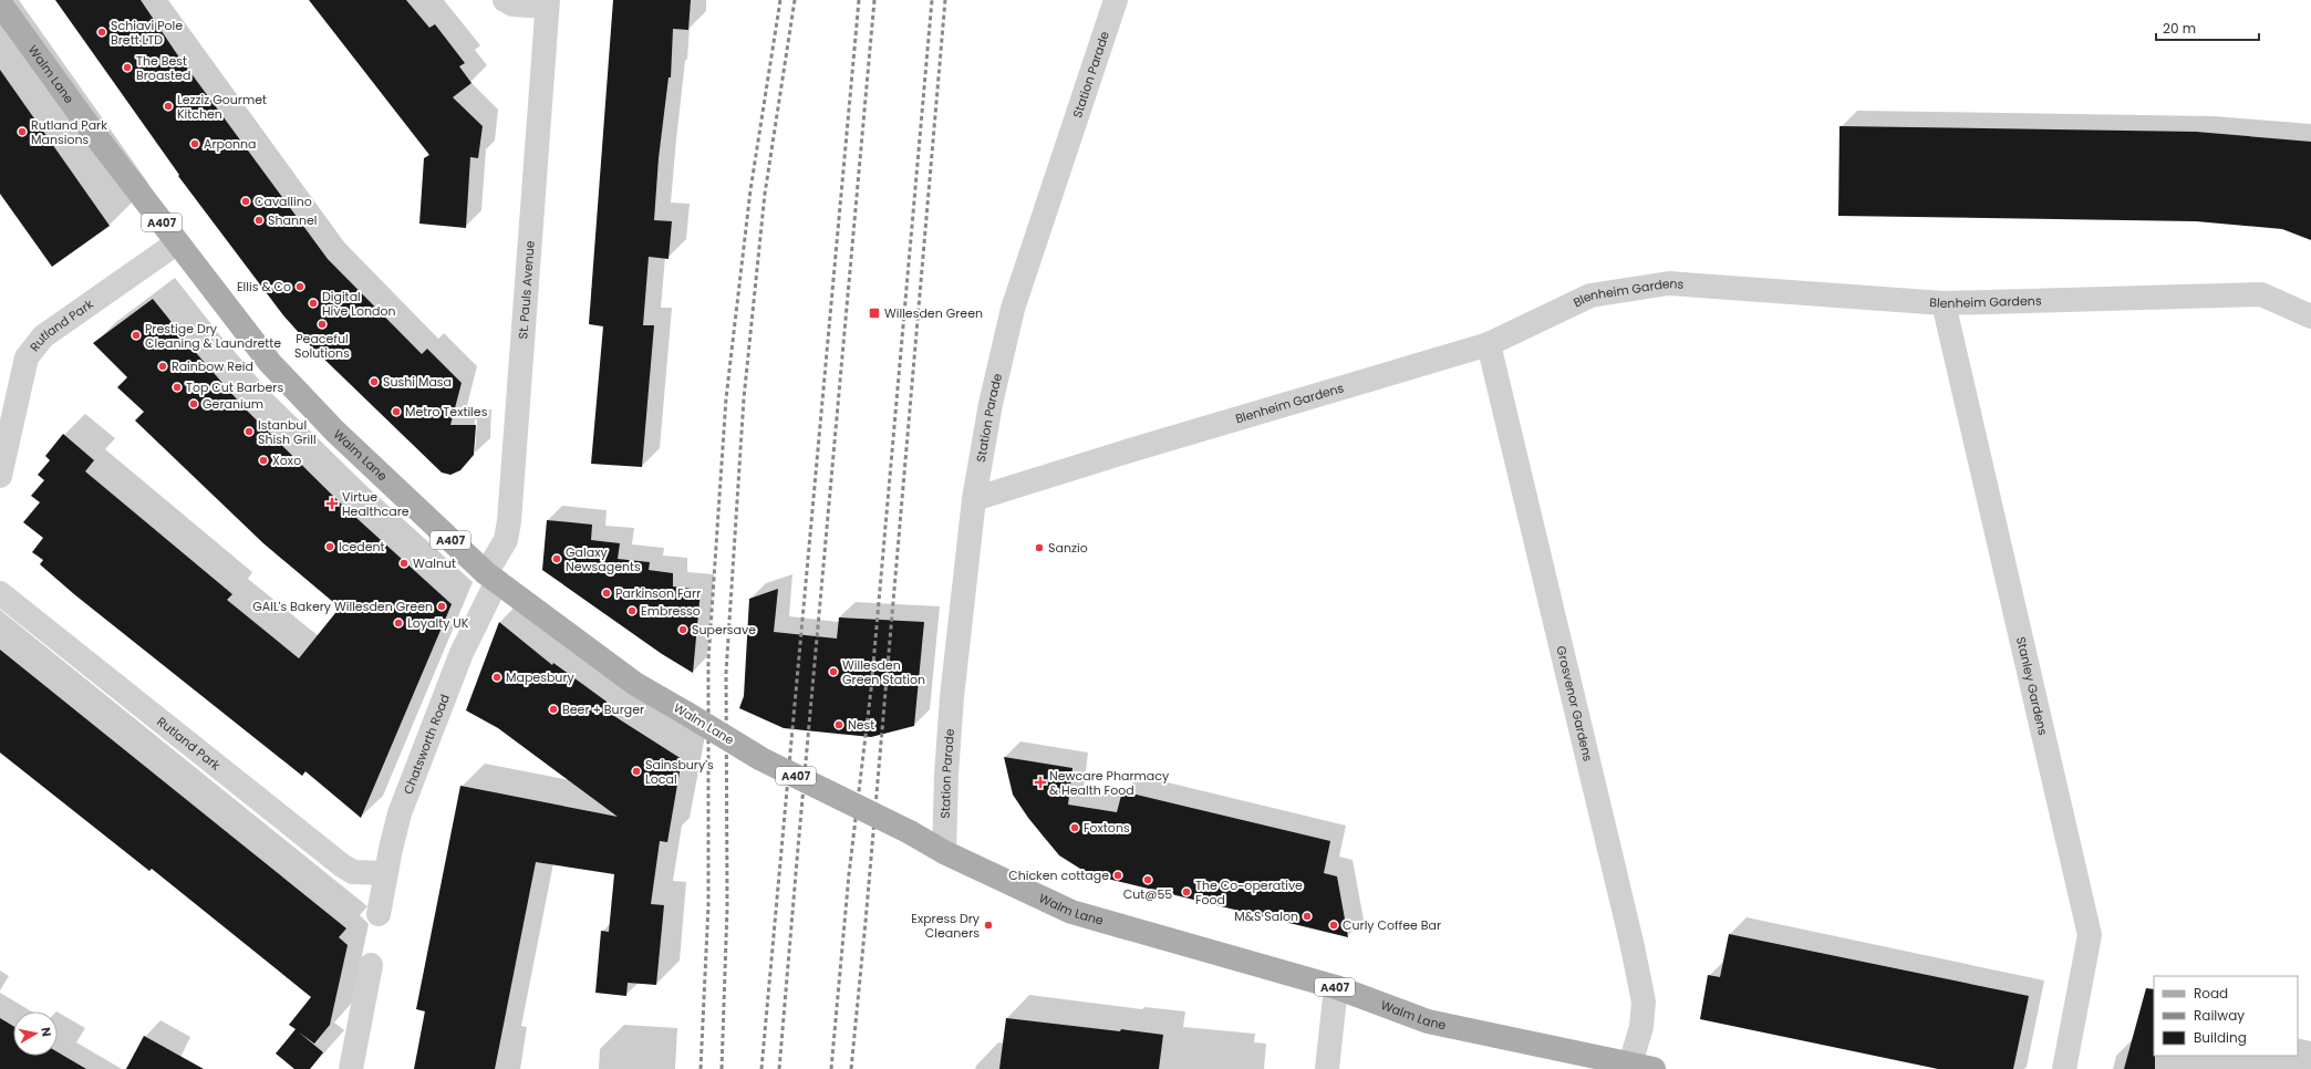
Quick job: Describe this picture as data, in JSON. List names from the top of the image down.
{
  "streets": {
    "main road": ["Walm Lane", "A407"],
    "street": [
      "Station Parade",
      "St. Pauls Avenue",
      "Blenheim Gardens",
      "Rutland Park",
      "Stanley Gardens",
      "Grosvenor Gardens",
      "Chatsworth Road"
    ]
  },
  "crossings": [
    ["Walm Lane", "Station Parade"],
    ["Walm Lane", "St. Pauls Avenue"],
    ["Walm Lane", "Rutland Park"],
    ["Walm Lane", "Grosvenor Gardens"],
    ["Walm Lane", "Chatsworth Road"],
    ["Station Parade", "Blenheim Gardens"],
    ["St. Pauls Avenue", "Chatsworth Road"],
    ["Blenheim Gardens", "Stanley Gardens"],
    ["Blenheim Gardens", "Grosvenor Gardens"],
    ["Rutland Park", "Chatsworth Road"]
  ],
  "places": {
    "other": [
      "Schiavi Pole Brett LTD",
      "The Best Broasted",
      "Lezziz Gourmet Kitchen",
      "Rutland Park Mansions",
      "Arponna",
      "Cavallino",
      "Shannel",
      "Ellis & Co",
      "Digital Hive London",
      "Peaceful Solutions",
      "Prestige Dry Cleaning & Laundrette",
      "Rainbow Reid",
      "Sushi Masa",
      "Top Cut Barbers",
      "Geranium",
      "Metro Textiles",
      "Istanbul Shish Grill",
      "Xoxo",
      "Icedent",
      "Sanzio",
      "Galaxy Newsagents",
      "Walnut",
      "Parkinson Farr",
      "GAIL's Bakery Willesden Green",
      "Embresso",
      "Loyalty UK",
      "Supersave",
      "Willesden Green Station",
      "Mapesbury",
      "Beer + Burger",
      "Nest",
      "Sainsbury's Local",
      "Foxtons",
      "Chicken cottage",
      "Cut@55",
      "The Co-operative Food",
      "M&S Salon",
      "Express Dry Cleaners",
      "Curly Coffee Bar"
    ],
    "transit": ["Willesden Green"],
    "health": ["Virtue Healthcare", "Newcare Pharmacy & Health Food"]
  },
  "legend": ["Road", "Railway", "Building"],
  "scale_bar": "20 m",
  "north": "right"
}
